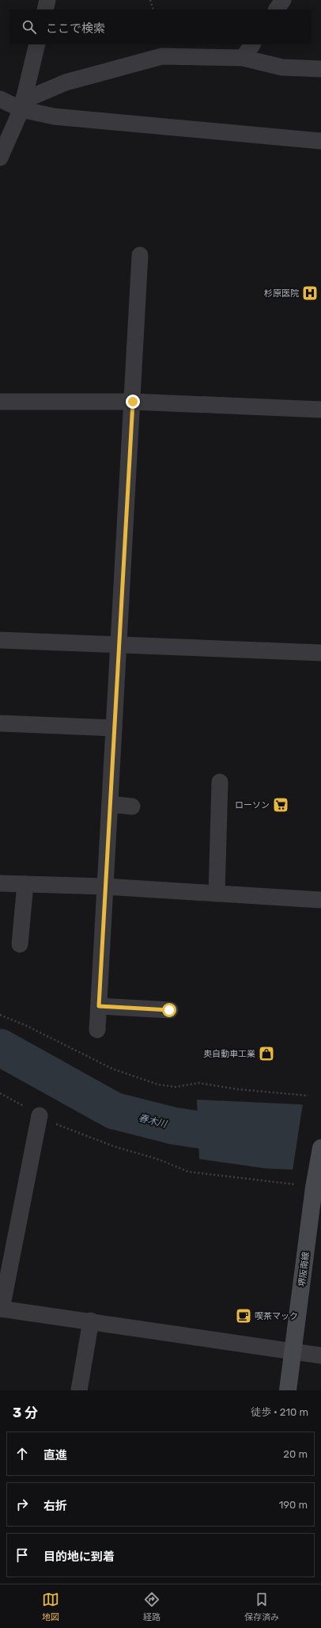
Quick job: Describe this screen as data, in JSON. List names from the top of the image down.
{
  "streets": {
    "main road": ["堺阪南線"]
  },
  "water": ["春木川"],
  "places": {
    "hospital": ["杉原医院"],
    "supermarket": ["ローソン"],
    "shop": ["奥自動車工業"],
    "cafe": ["喫茶マック"]
  },
  "page": {
    "search": "ここで検索",
    "heading": ["3 分", "徒歩 · 210 m"],
    "list": [
      ["直進", "20 m"],
      ["右折", "190 m"],
      "目的地に到着"
    ],
    "nav": ["地図", "経路", "保存済み"]
  }
}
